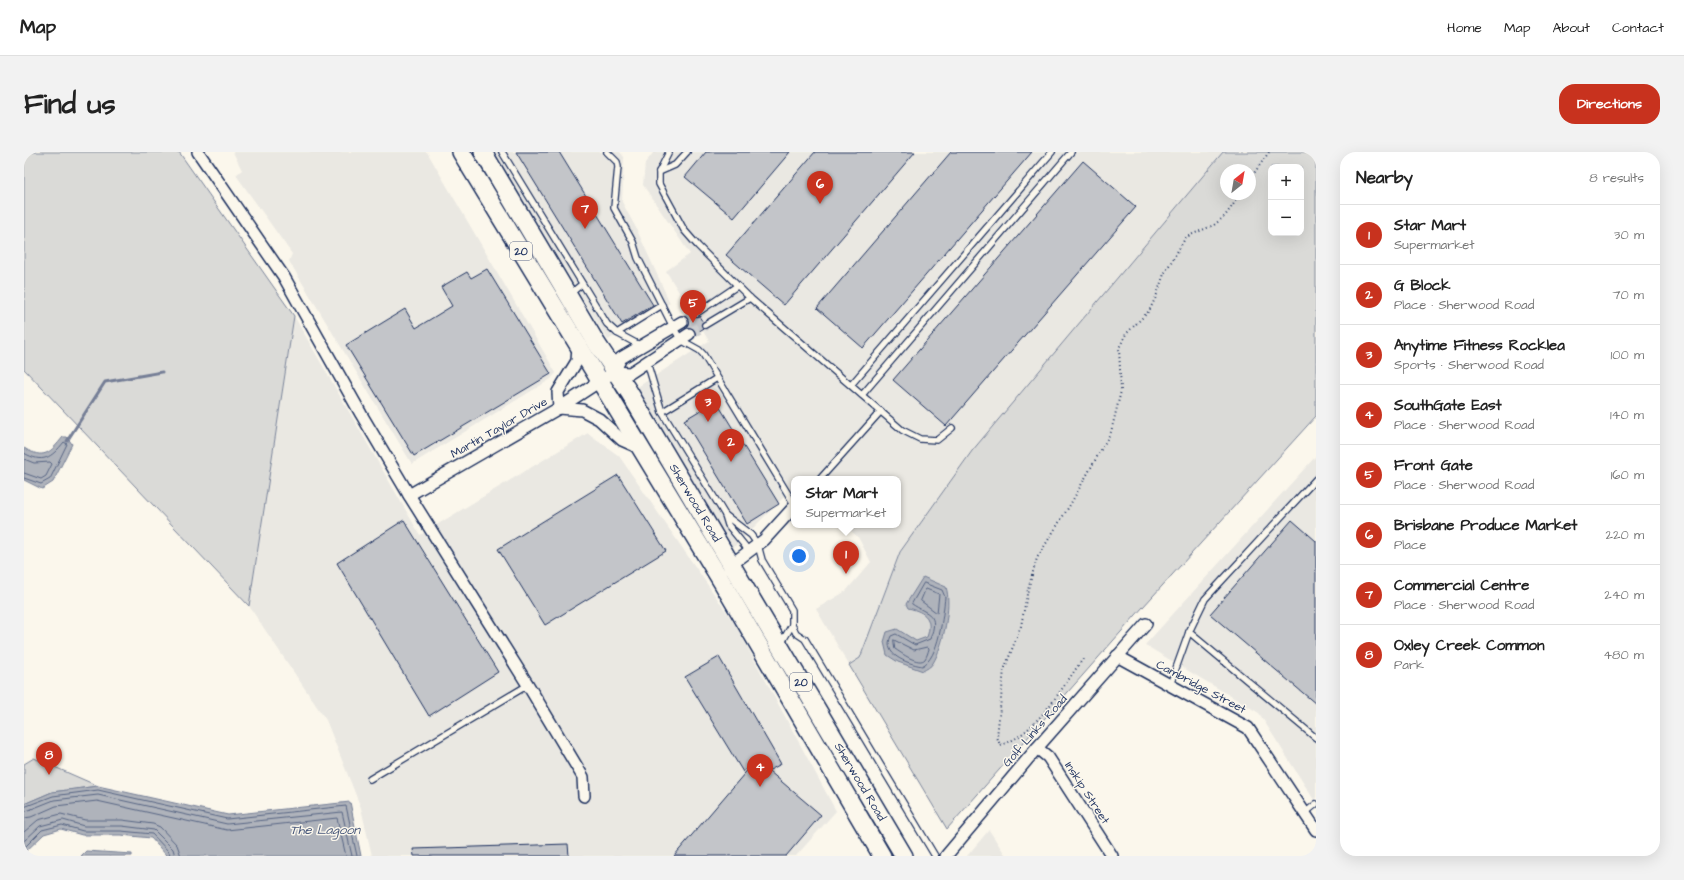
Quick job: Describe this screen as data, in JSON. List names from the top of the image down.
{
  "streets": {
    "main road": ["20", "Sherwood Road"],
    "street": [
      "Martin Taylor Drive",
      "Cambridge Street",
      "Golf Links Road",
      "Inskip Street"
    ]
  },
  "crossings": [
    ["Martin Taylor Drive", "Sherwood Road"],
    ["Cambridge Street", "Golf Links Road"],
    ["Golf Links Road", "Inskip Street"]
  ],
  "water": ["The Lagoon"],
  "north": "top right",
  "page": {
    "header": "Map",
    "nav": [
      "Home",
      "Map",
      "About",
      "Contact"
    ],
    "buttons": "Directions",
    "title": "Find us",
    "heading": ["Nearby", "8 results"],
    "map_buttons": ["+", "−"],
    "pins": [
      "6",
      "7",
      "5",
      "3",
      "2",
      "1",
      "8",
      "4"
    ],
    "list": [
      {
        "mark": "1",
        "name": "Star Mart",
        "note": "Supermarket",
        "value": "30 m"
      },
      {
        "mark": "2",
        "name": "G Block",
        "note": "Place · Sherwood Road",
        "value": "70 m"
      },
      {
        "mark": "3",
        "name": "Anytime Fitness Rocklea",
        "note": "Sports · Sherwood Road",
        "value": "100 m"
      },
      {
        "mark": "4",
        "name": "SouthGate East",
        "note": "Place · Sherwood Road",
        "value": "140 m"
      },
      {
        "mark": "5",
        "name": "Front Gate",
        "note": "Place · Sherwood Road",
        "value": "160 m"
      },
      {
        "mark": "6",
        "name": "Brisbane Produce Market",
        "note": "Place",
        "value": "220 m"
      },
      {
        "mark": "7",
        "name": "Commercial Centre",
        "note": "Place · Sherwood Road",
        "value": "240 m"
      },
      {
        "mark": "8",
        "name": "Oxley Creek Common",
        "note": "Park",
        "value": "480 m"
      }
    ],
    "popup": ["Star Mart", "Supermarket"]
  }
}
